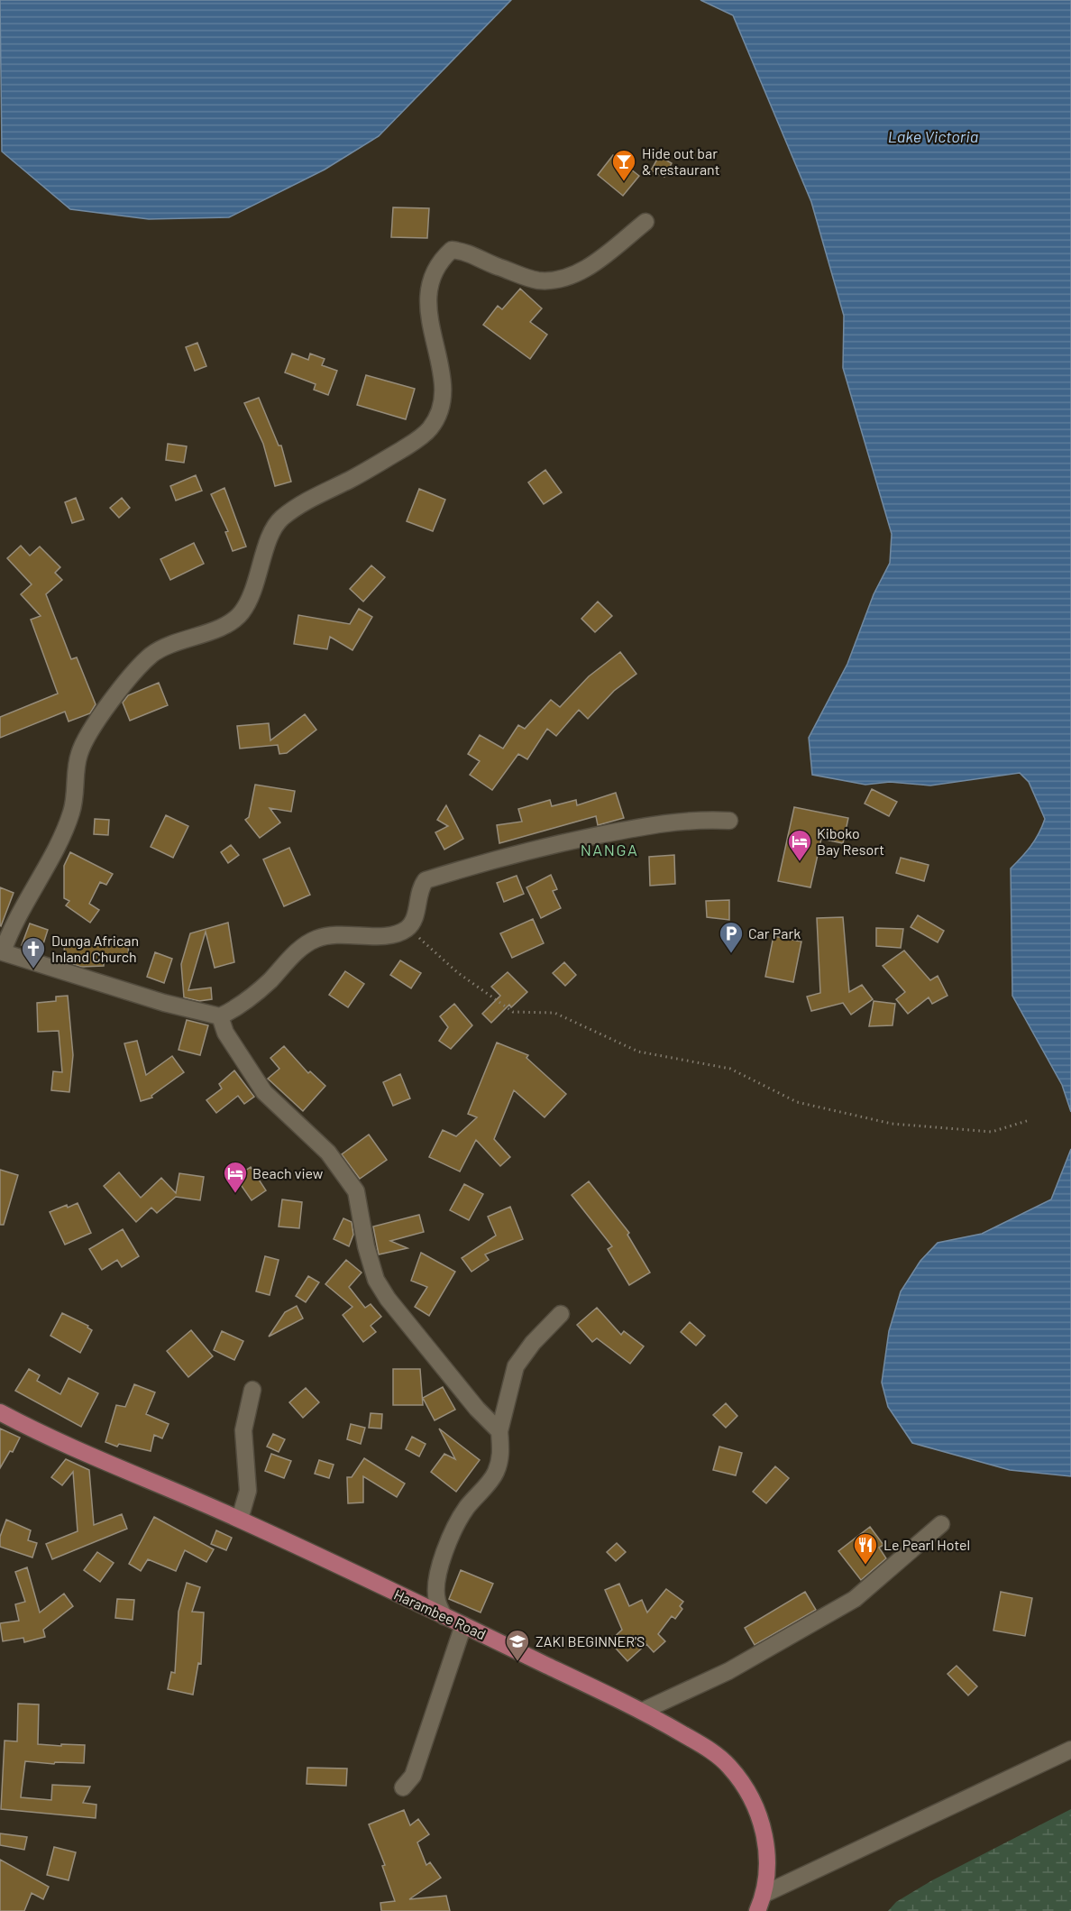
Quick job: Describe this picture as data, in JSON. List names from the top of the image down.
{
  "streets": {
    "main road": ["Harambee Road"]
  },
  "districts": ["NANGA"],
  "water": ["Lake Victoria"],
  "places": {
    "bar": ["Hide out bar & restaurant"],
    "hotel": ["Kiboko Bay Resort", "Beach view"],
    "parking": ["Car Park"],
    "church": ["Dunga African Inland Church"],
    "restaurant": ["Le Pearl Hotel"],
    "school or university": ["ZAKI BEGINNER'S"]
  }
}
